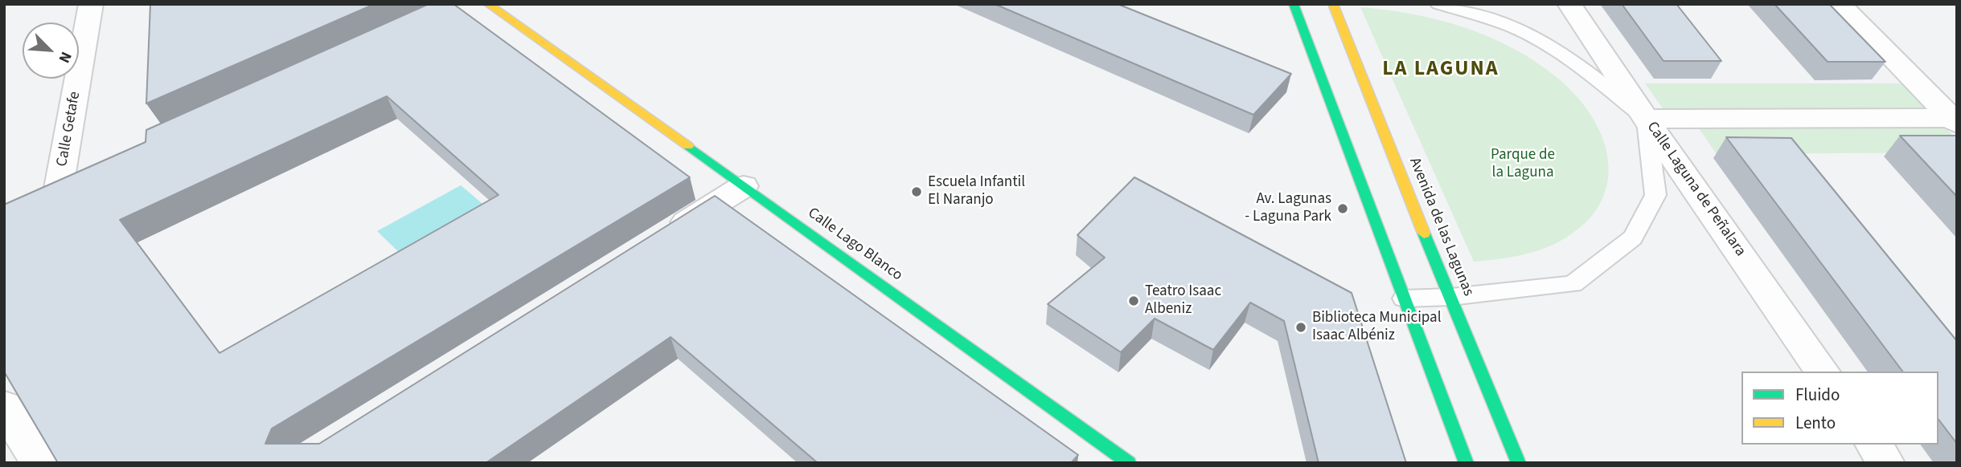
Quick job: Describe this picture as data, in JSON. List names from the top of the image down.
{
  "streets": {
    "main road": ["Avenida de las Lagunas", "Calle Lago Blanco"],
    "street": ["Calle Getafe", "Calle Laguna de Peñalara"]
  },
  "districts": ["LA LAGUNA"],
  "parks": ["Parque de la Laguna"],
  "places": [
    "Escuela Infantil El Naranjo",
    "Av. Lagunas - Laguna Park",
    "Teatro Isaac Albeniz",
    "Biblioteca Municipal Isaac Albéniz"
  ],
  "legend": ["Fluido", "Lento"],
  "north": "bottom right"
}
